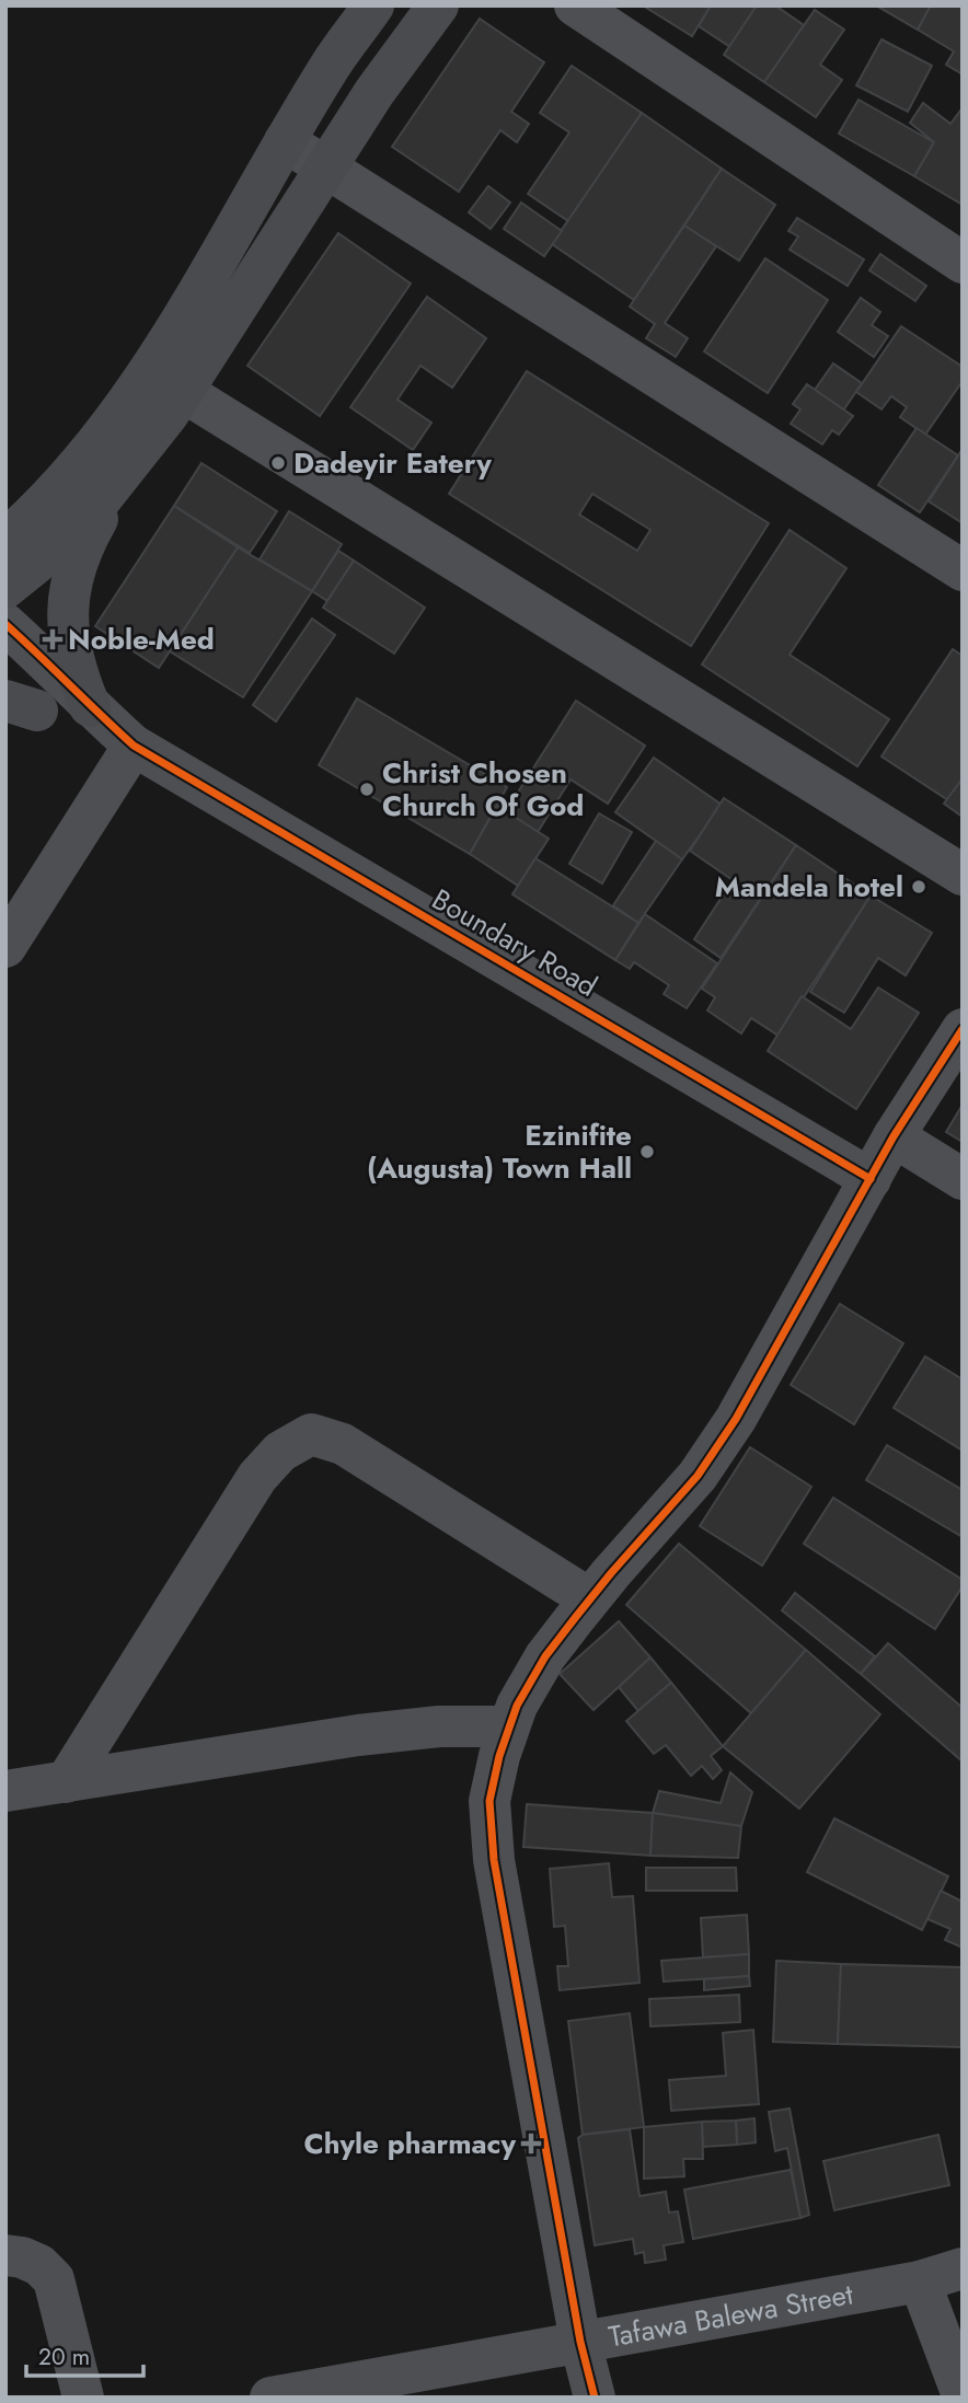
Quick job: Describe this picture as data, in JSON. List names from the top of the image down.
{
  "streets": {
    "street": ["Boundary Road", "Tafawa Balewa Street"]
  },
  "places": {
    "other": [
      "Dadeyir Eatery",
      "Christ Chosen Church Of God",
      "Mandela hotel",
      "Ezinifite (Augusta) Town Hall"
    ],
    "health": ["Noble-Med", "Chyle pharmacy"]
  },
  "scale_bar": "20 m"
}
